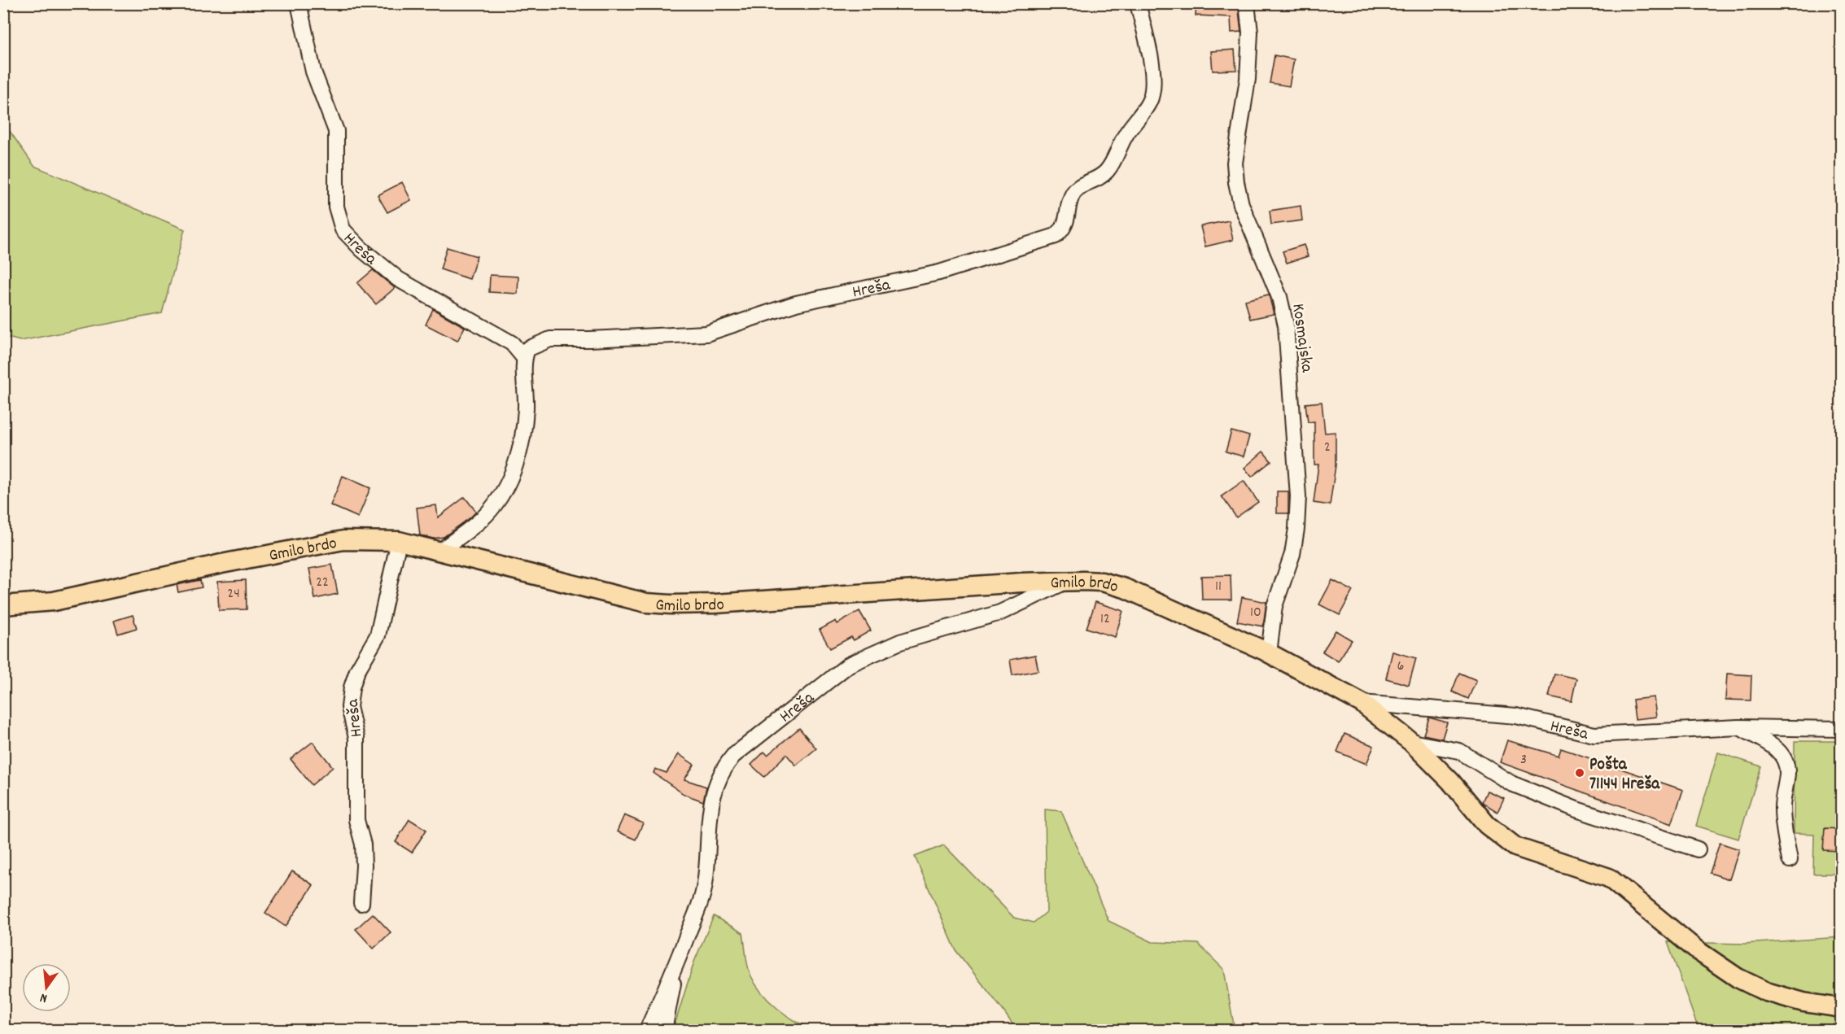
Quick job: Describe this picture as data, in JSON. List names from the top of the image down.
{
  "streets": {
    "main road": ["Gmilo brdo"],
    "street": ["Hreša", "Kosmajska"]
  },
  "crossings": [
    ["Hreša", "Gmilo brdo"],
    ["Kosmajska", "Gmilo brdo"]
  ],
  "places": ["Pošta 71144 Hreša"],
  "house_numbers": [
    "2",
    "22",
    "11",
    "24",
    "10",
    "12",
    "6",
    "3"
  ],
  "north": "bottom"
}
